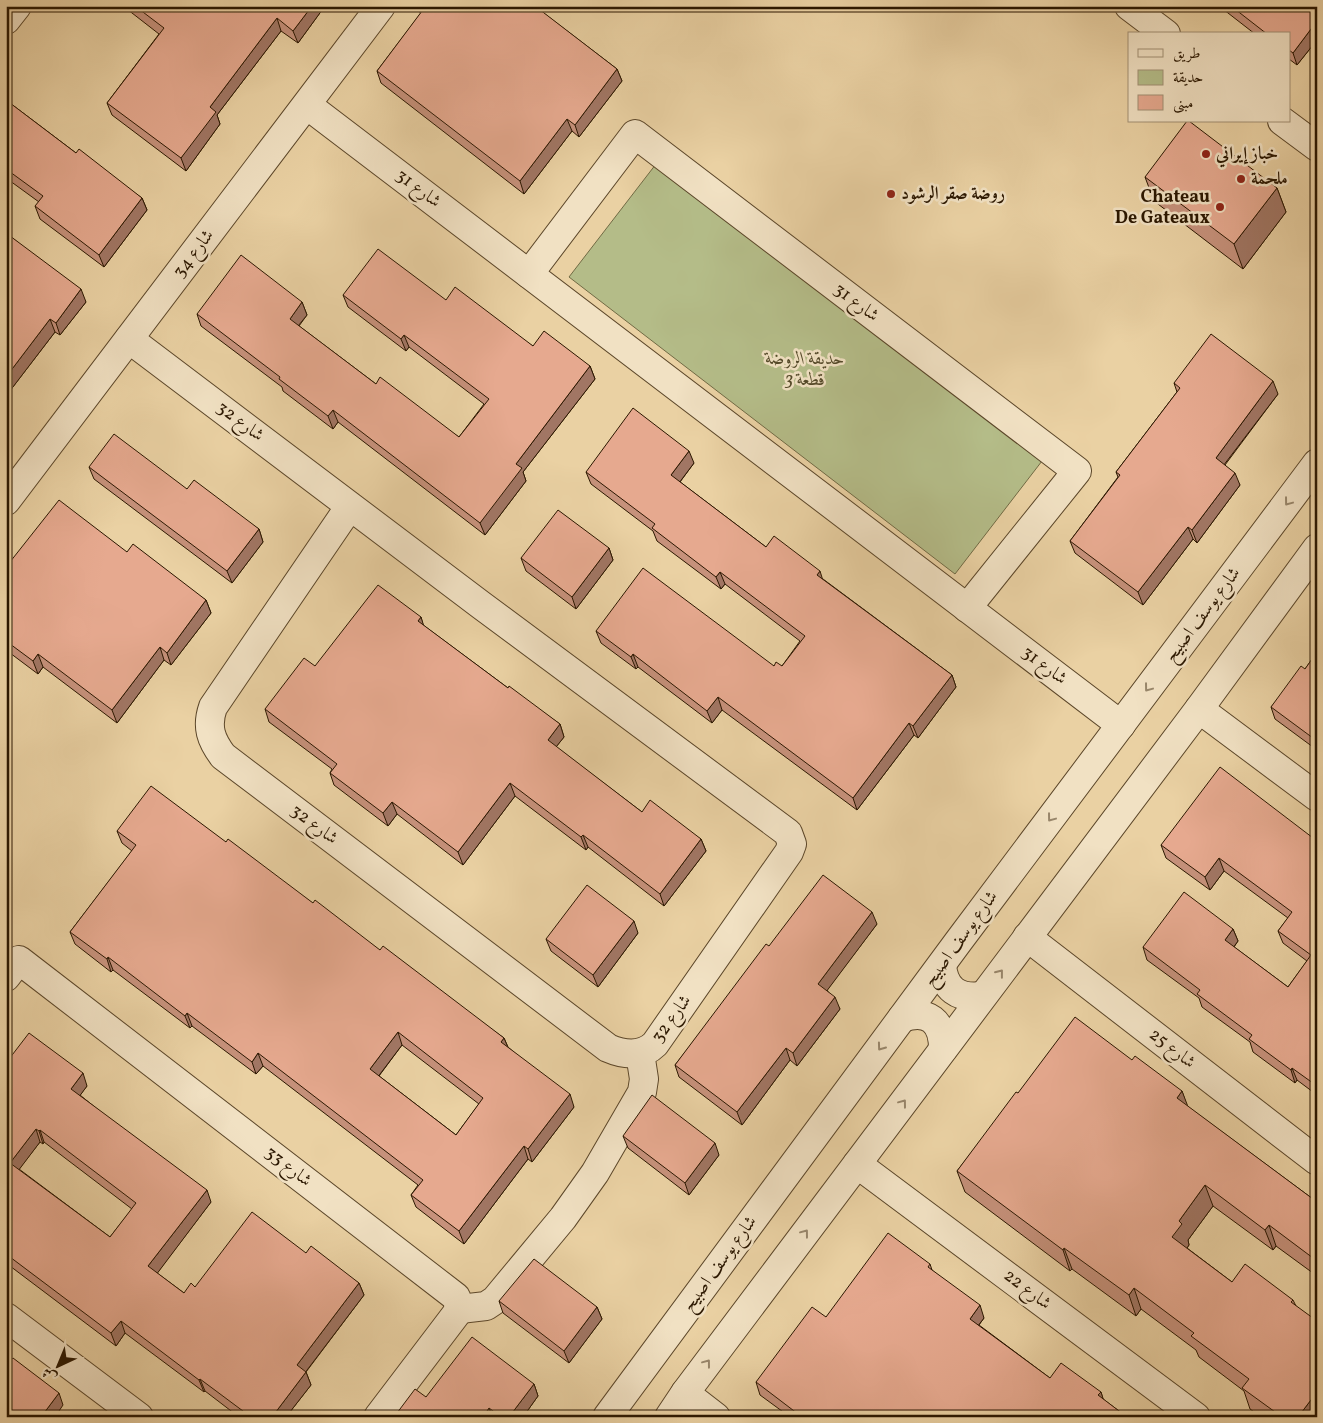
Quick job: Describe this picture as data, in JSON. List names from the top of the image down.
{
  "streets": {
    "street": [
      "شارع 31",
      "شارع 34",
      "شارع 32",
      "شارع يوسف اصبيح",
      "شارع 25",
      "شارع 33",
      "شارع 22"
    ]
  },
  "crossings": [
    ["شارع 31", "شارع 34"],
    ["شارع 31", "شارع يوسف اصبيح"],
    ["شارع 34", "شارع 32"]
  ],
  "parks": ["حديقة الروضة قطعة 3"],
  "places": [
    "خباز إيراني",
    "ملحمة",
    "روضة صقر الرشود",
    "Chateau De Gateaux"
  ],
  "legend": ["طريق", "حديقة", "مبنى"],
  "north": "bottom left"
}
